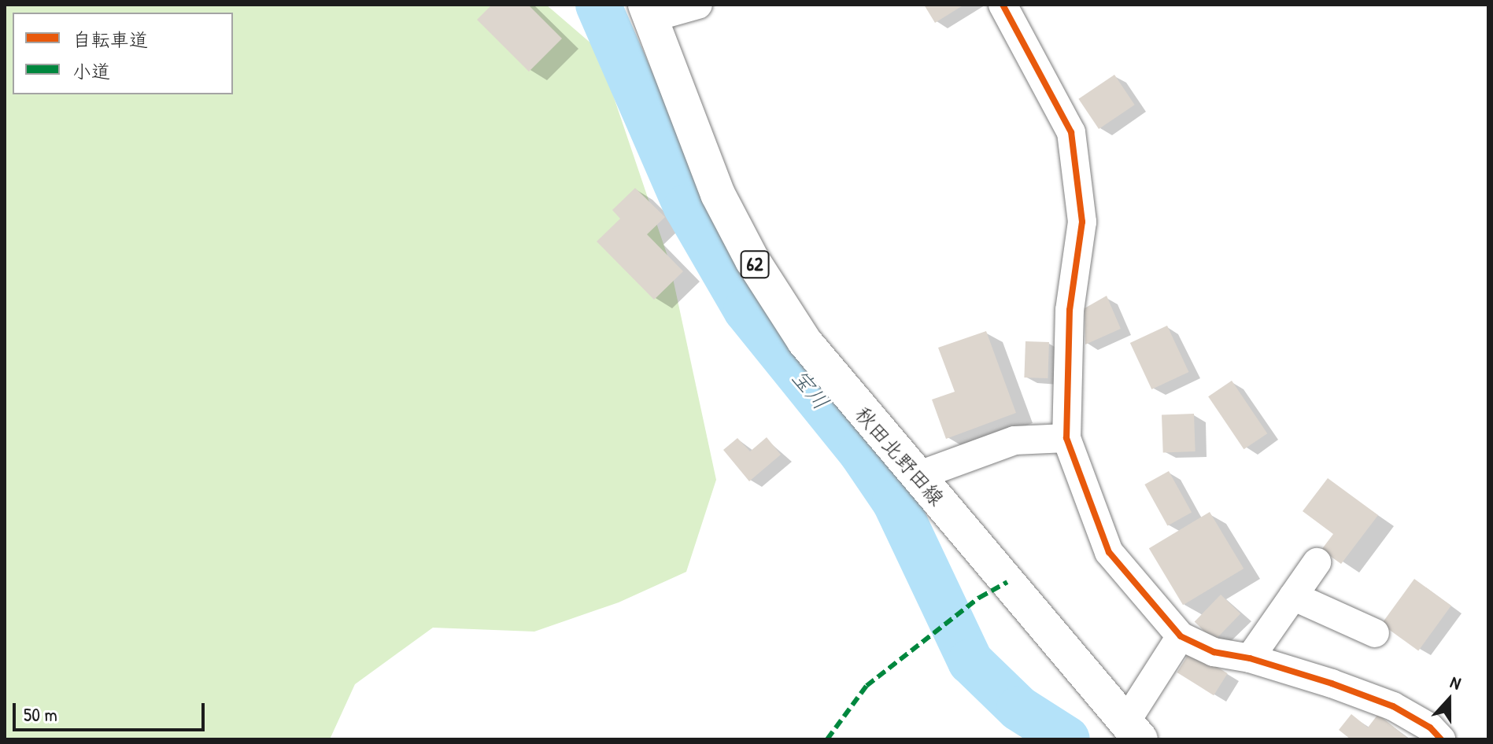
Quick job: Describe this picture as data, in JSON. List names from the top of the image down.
{
  "streets": {
    "main road": ["62", "秋田北野田線"]
  },
  "water": ["宝川"],
  "legend": ["自転車道", "小道"],
  "scale_bar": "50 m",
  "north": "top"
}
